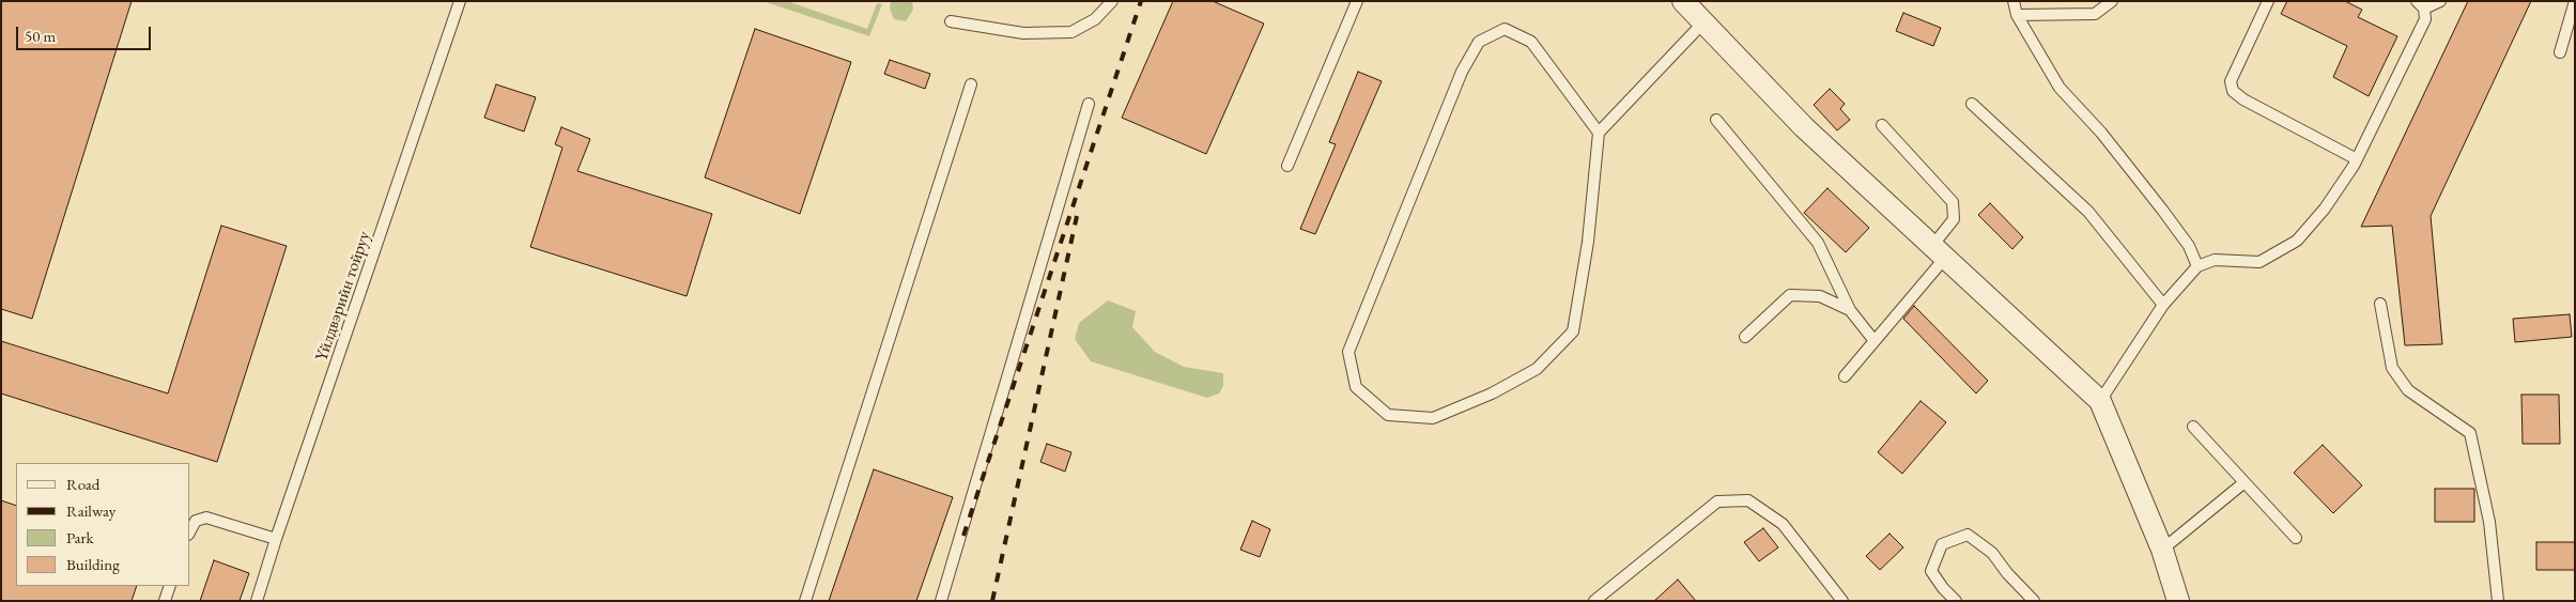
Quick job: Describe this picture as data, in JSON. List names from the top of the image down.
{
  "streets": {
    "lane": ["Үйлдвэрийн тойруу"]
  },
  "legend": [
    "Road",
    "Railway",
    "Park",
    "Building"
  ],
  "scale_bar": "50 m"
}
